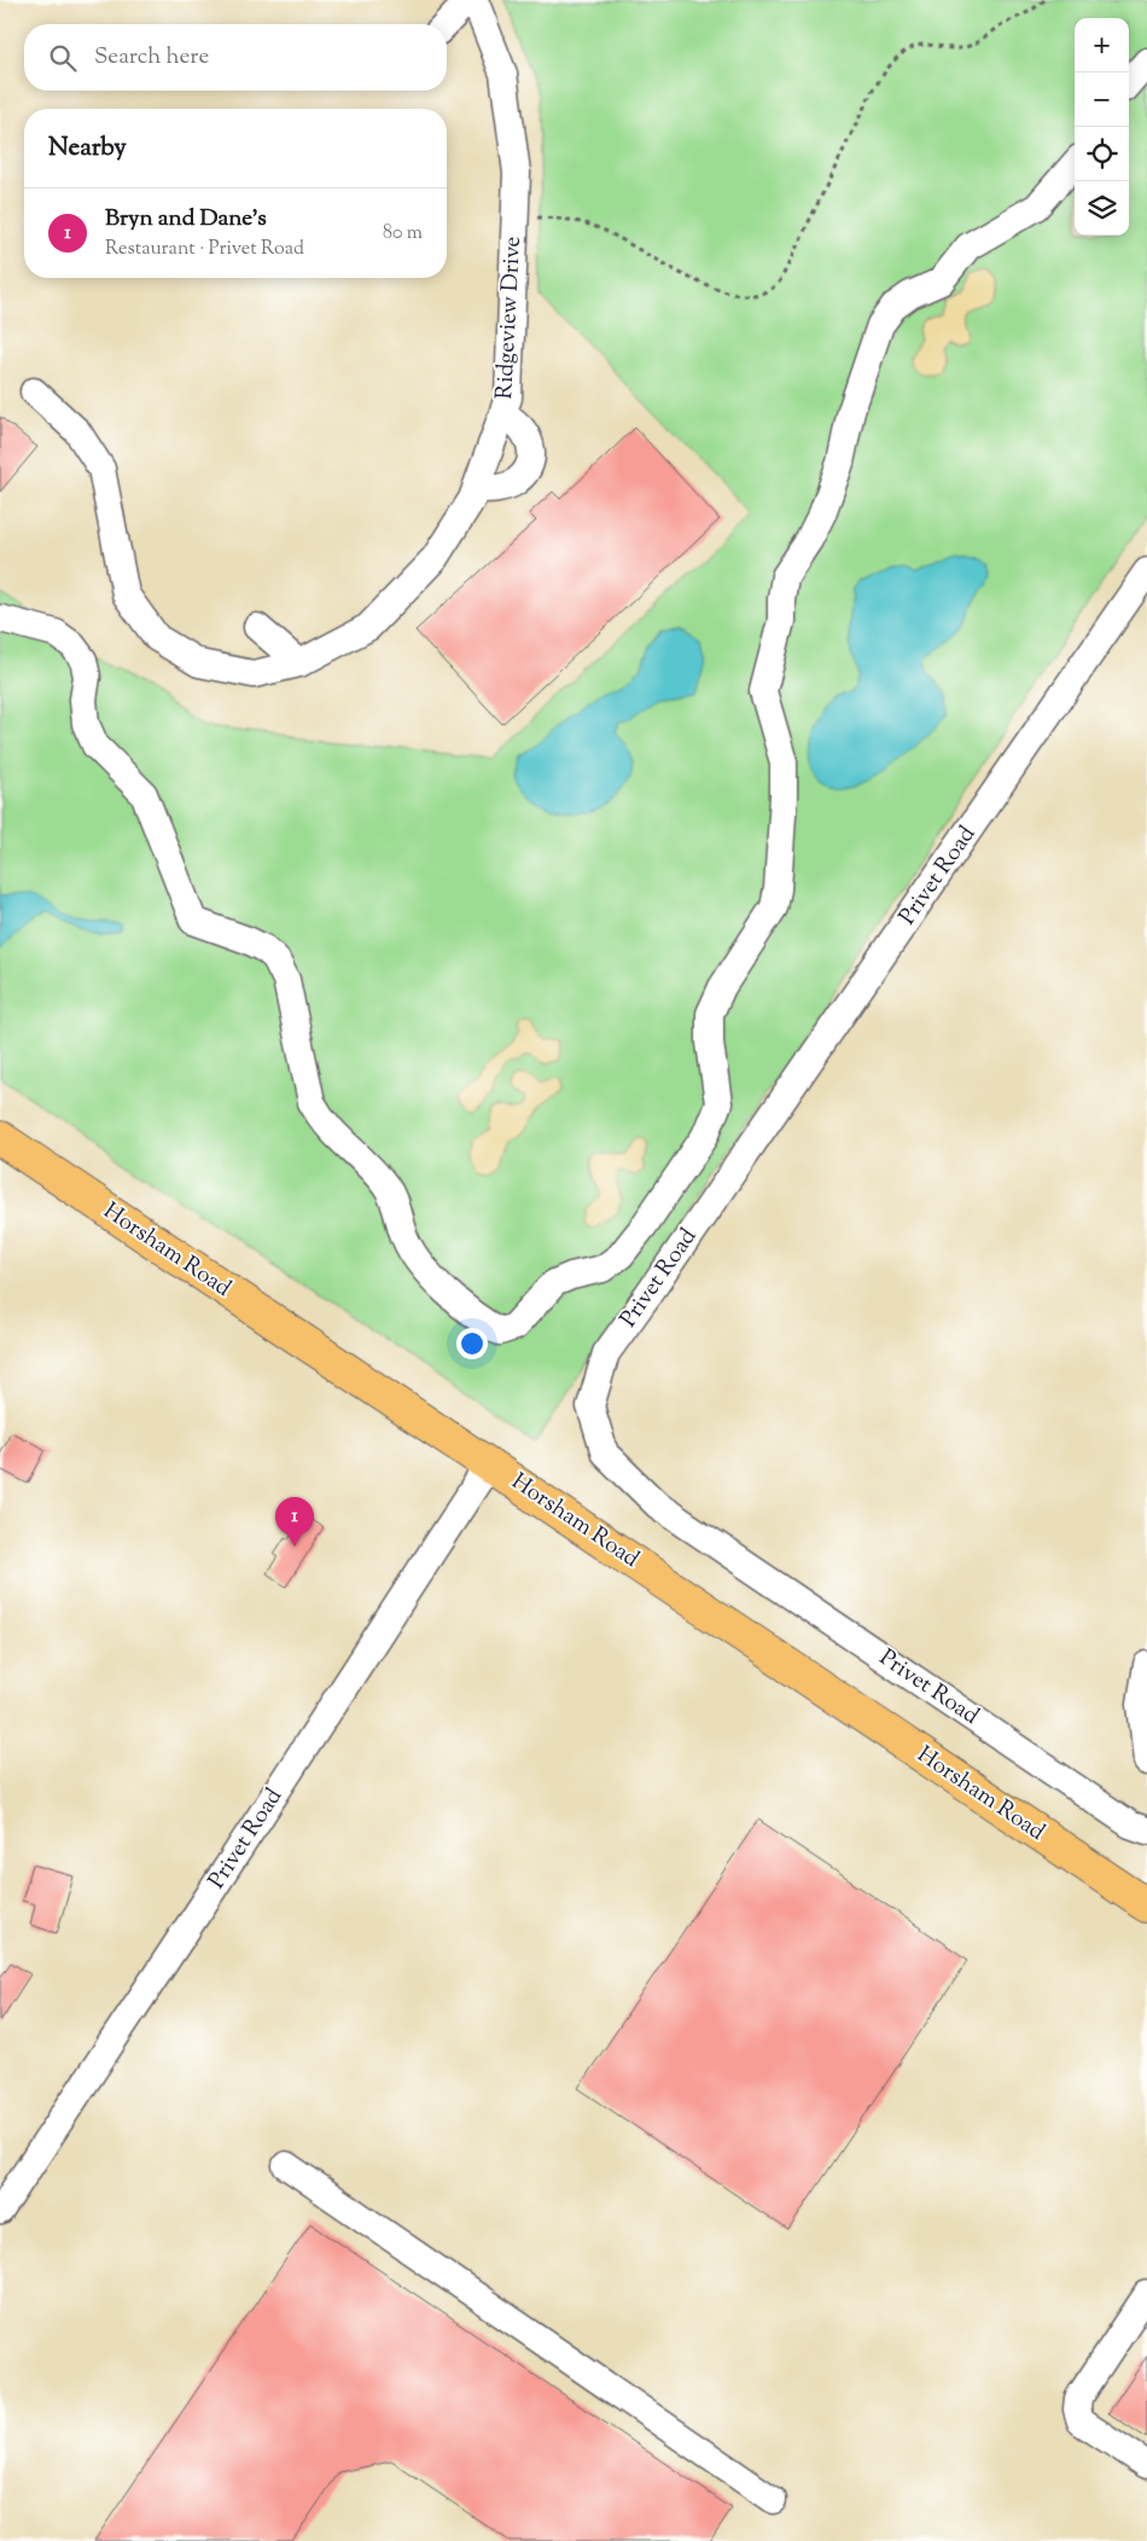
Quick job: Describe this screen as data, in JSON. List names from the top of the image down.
{
  "streets": {
    "main road": ["Horsham Road"],
    "street": ["Ridgeview Drive", "Privet Road"]
  },
  "crossings": [
    ["Privet Road", "Horsham Road"]
  ],
  "page": {
    "map_buttons": ["+", "−"],
    "search": "Search here",
    "heading": "Nearby",
    "list": [
      {
        "mark": "1",
        "name": "Bryn and Dane's",
        "note": "Restaurant · Privet Road",
        "value": "80 m"
      }
    ],
    "pins": "1"
  }
}
